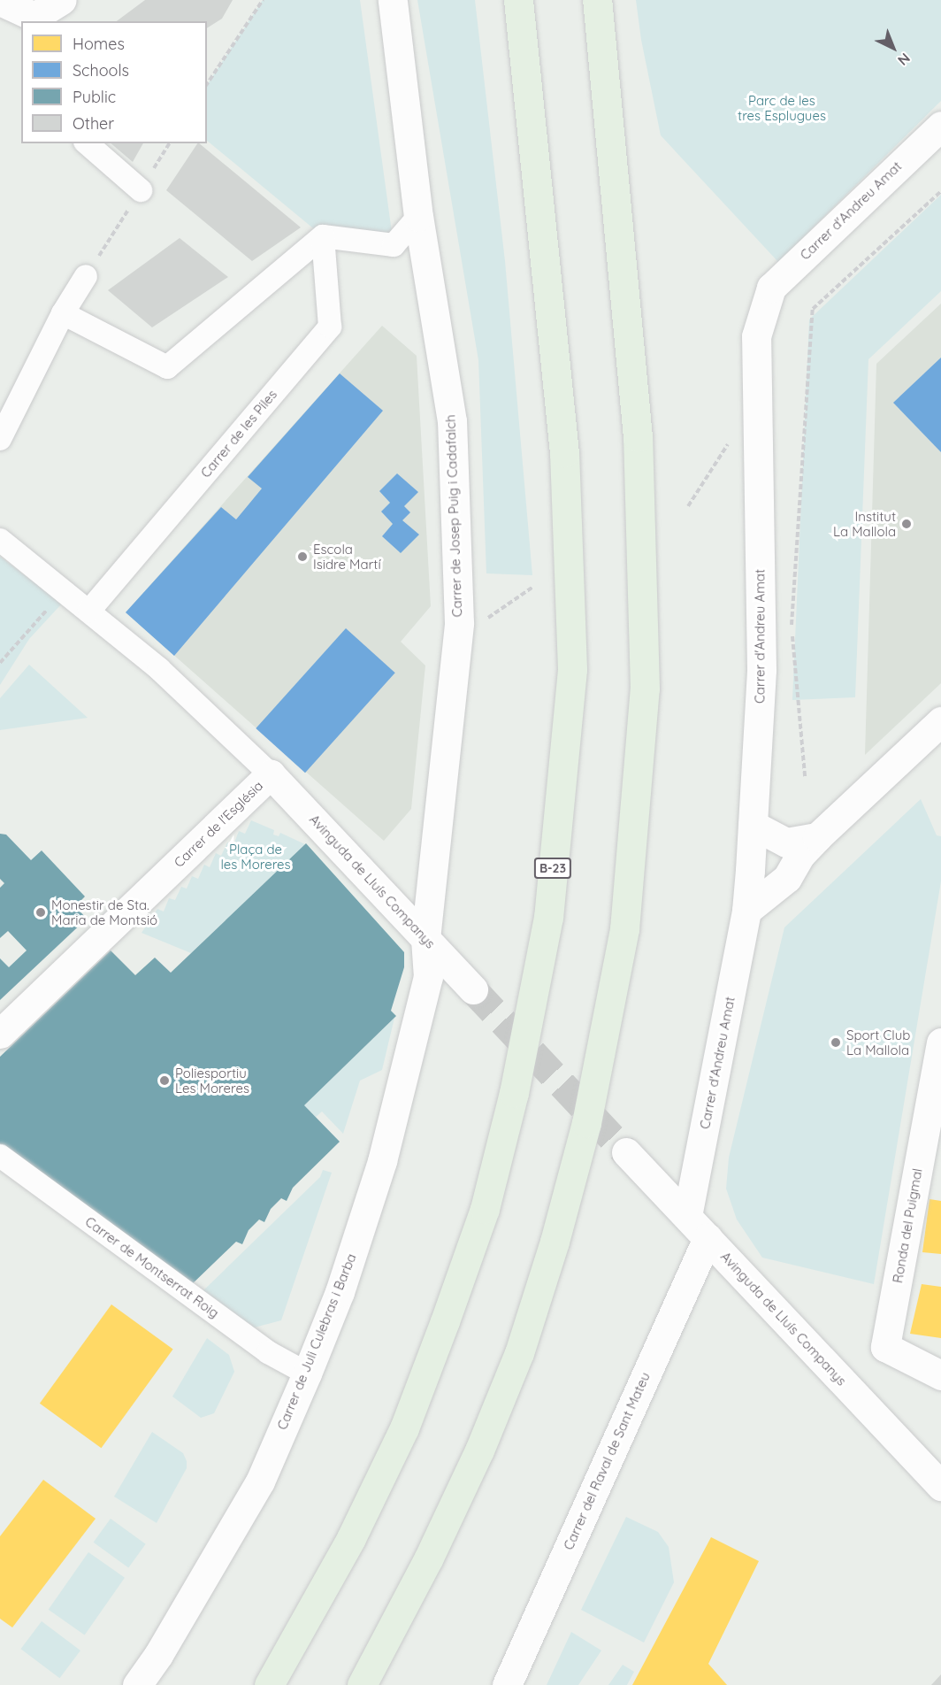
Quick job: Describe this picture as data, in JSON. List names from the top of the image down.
{
  "streets": {
    "highway": ["B-23"],
    "street": [
      "Carrer d'Andreu Amat",
      "Carrer de les Piles",
      "Carrer de Josep Puig i Cadafalch",
      "Carrer de l'Església",
      "Avinguda de Lluís Companys",
      "Ronda del Puigmal",
      "Carrer de Montserrat Roig",
      "Carrer de Juli Culebras i Barba",
      "Carrer del Raval de Sant Mateu"
    ]
  },
  "crossings": [
    ["Carrer d'Andreu Amat", "Avinguda de Lluís Companys"],
    ["Carrer de les Piles", "Carrer de l'Església"],
    ["Carrer de Josep Puig i Cadafalch", "Avinguda de Lluís Companys"],
    ["Carrer de Josep Puig i Cadafalch", "Carrer de Juli Culebras i Barba"],
    ["Carrer de l'Església", "Avinguda de Lluís Companys"],
    ["Avinguda de Lluís Companys", "Carrer de Juli Culebras i Barba"],
    ["Avinguda de Lluís Companys", "Carrer del Raval de Sant Mateu"],
    ["Carrer de Montserrat Roig", "Carrer de Juli Culebras i Barba"]
  ],
  "parks": ["Parc de les tres Esplugues", "Plaça de les Moreres"],
  "places": [
    "Institut La Mallola",
    "Escola Isidre Martí",
    "Monestir de Sta. Maria de Montsió",
    "Sport Club La Mallola",
    "Poliesportiu Les Moreres"
  ],
  "legend": [
    "Homes",
    "Schools",
    "Public",
    "Other"
  ],
  "north": "bottom right"
}
